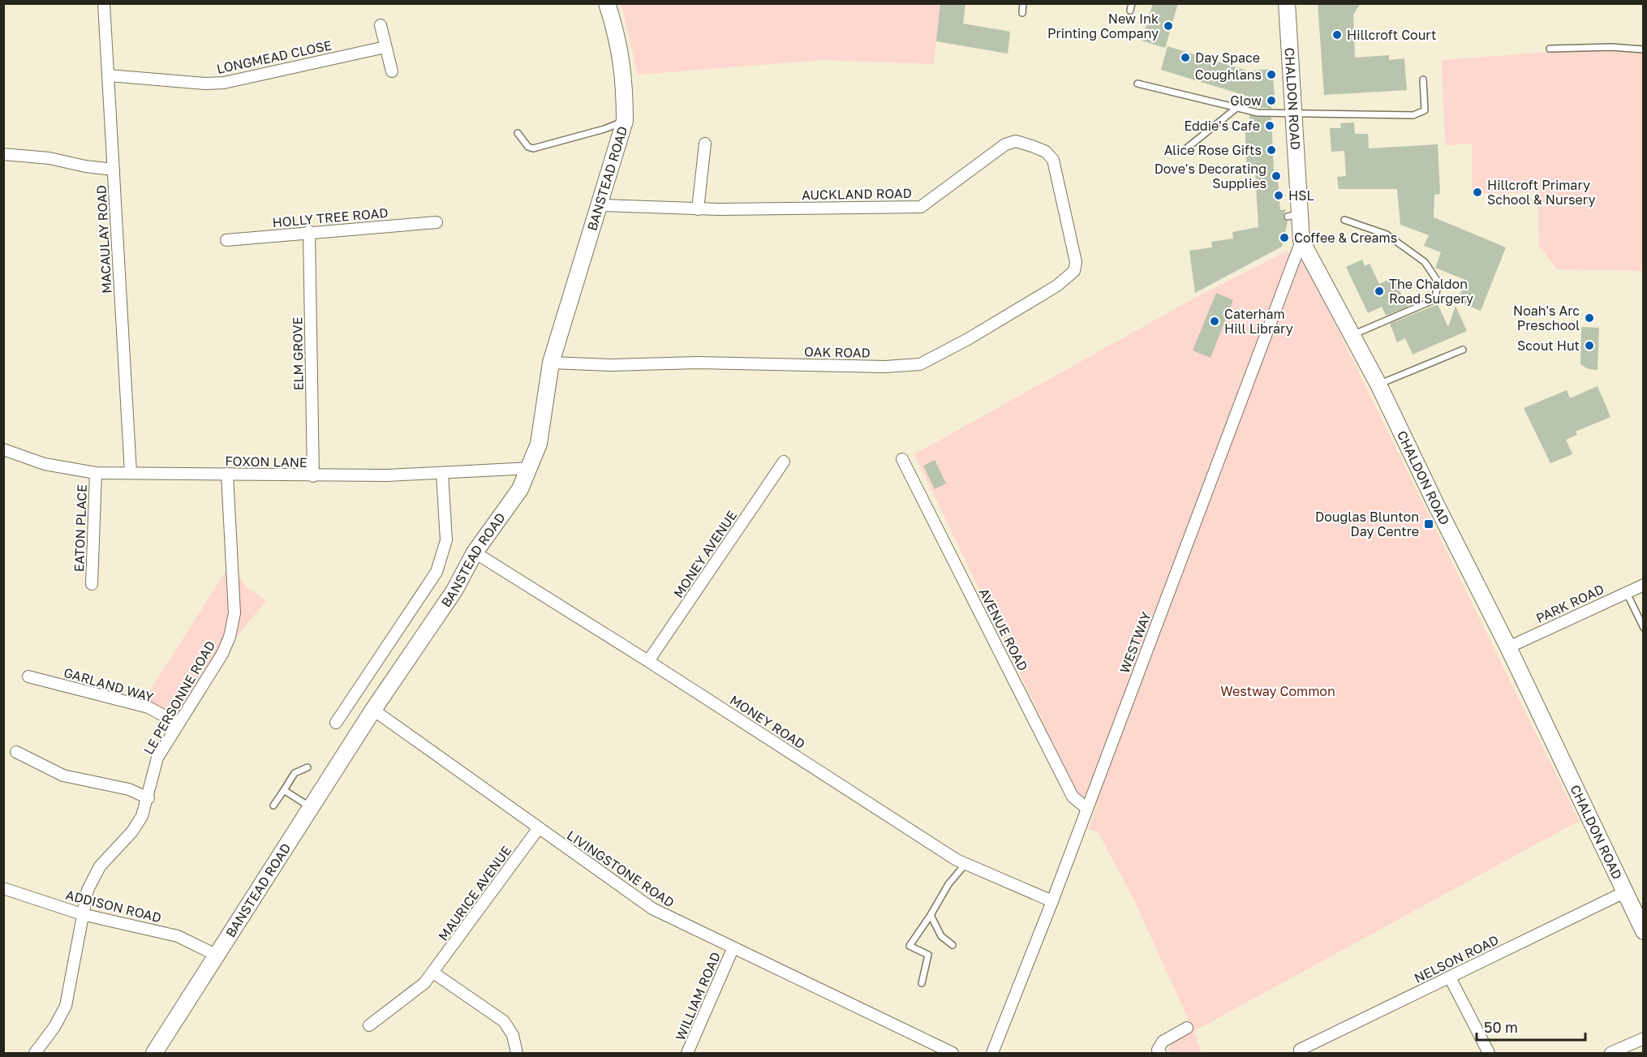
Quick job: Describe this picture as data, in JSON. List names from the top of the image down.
{
  "streets": {
    "main road": ["CHALDON ROAD", "BANSTEAD ROAD"],
    "street": [
      "LONGMEAD CLOSE",
      "AUCKLAND ROAD",
      "HOLLY TREE ROAD",
      "MACAULAY ROAD",
      "OAK ROAD",
      "ELM GROVE",
      "FOXON LANE",
      "EATON PLACE",
      "MONEY AVENUE",
      "PARK ROAD",
      "AVENUE ROAD",
      "WESTWAY",
      "GARLAND WAY",
      "LE PERSONNE ROAD",
      "MONEY ROAD",
      "LIVINGSTONE ROAD",
      "MAURICE AVENUE",
      "ADDISON ROAD",
      "NELSON ROAD",
      "WILLIAM ROAD"
    ]
  },
  "crossings": [
    ["LONGMEAD CLOSE", "MACAULAY ROAD"],
    ["CHALDON ROAD", "PARK ROAD"],
    ["CHALDON ROAD", "WESTWAY"],
    ["CHALDON ROAD", "NELSON ROAD"],
    ["BANSTEAD ROAD", "AUCKLAND ROAD"],
    ["BANSTEAD ROAD", "OAK ROAD"],
    ["BANSTEAD ROAD", "FOXON LANE"],
    ["BANSTEAD ROAD", "MONEY ROAD"],
    ["BANSTEAD ROAD", "LIVINGSTONE ROAD"],
    ["BANSTEAD ROAD", "ADDISON ROAD"],
    ["AUCKLAND ROAD", "OAK ROAD"],
    ["HOLLY TREE ROAD", "ELM GROVE"],
    ["MACAULAY ROAD", "FOXON LANE"],
    ["ELM GROVE", "FOXON LANE"],
    ["FOXON LANE", "EATON PLACE"],
    ["FOXON LANE", "LE PERSONNE ROAD"],
    ["MONEY AVENUE", "MONEY ROAD"],
    ["AVENUE ROAD", "WESTWAY"],
    ["WESTWAY", "MONEY ROAD"],
    ["GARLAND WAY", "LE PERSONNE ROAD"],
    ["LE PERSONNE ROAD", "ADDISON ROAD"],
    ["LIVINGSTONE ROAD", "MAURICE AVENUE"],
    ["LIVINGSTONE ROAD", "WILLIAM ROAD"]
  ],
  "parks": ["Westway Common"],
  "places": {
    "other": [
      "New Ink Printing Company",
      "Hillcroft Court",
      "Day Space",
      "Coughlans",
      "Glow",
      "Eddie's Cafe",
      "Alice Rose Gifts",
      "Dove's Decorating Supplies",
      "Hillcroft Primary School & Nursery",
      "HSL",
      "Coffee & Creams",
      "The Chaldon Road Surgery",
      "Noah's Arc Preschool",
      "Caterham Hill Library",
      "Scout Hut"
    ],
    "transit": ["Douglas Blunton Day Centre"]
  },
  "scale_bar": "50 m"
}
